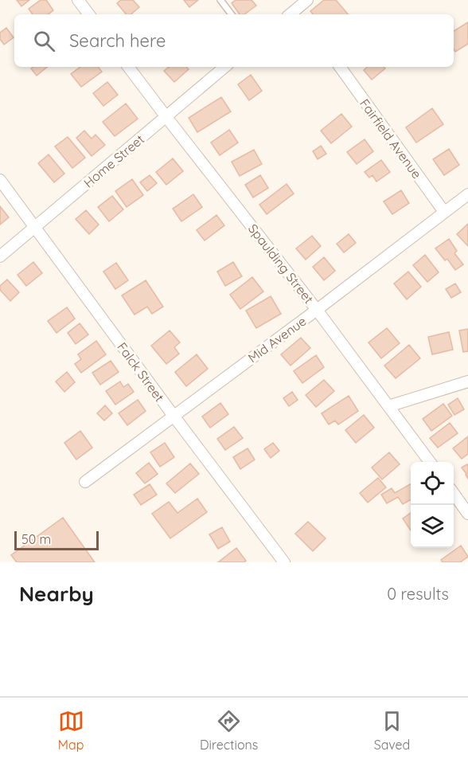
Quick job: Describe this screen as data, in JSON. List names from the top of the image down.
{
  "streets": {
    "street": [
      "Fairfield Avenue",
      "Home Street",
      "Spaulding Street",
      "Mid Avenue",
      "Falck Street"
    ]
  },
  "crossings": [
    ["Fairfield Avenue", "Mid Avenue"],
    ["Home Street", "Spaulding Street"],
    ["Home Street", "Falck Street"],
    ["Spaulding Street", "Mid Avenue"],
    ["Mid Avenue", "Falck Street"]
  ],
  "scale_bar": "50 m",
  "page": {
    "search": "Search here",
    "scale": "50 m",
    "heading": ["Nearby", "0 results"],
    "nav": ["Map", "Directions", "Saved"]
  }
}
